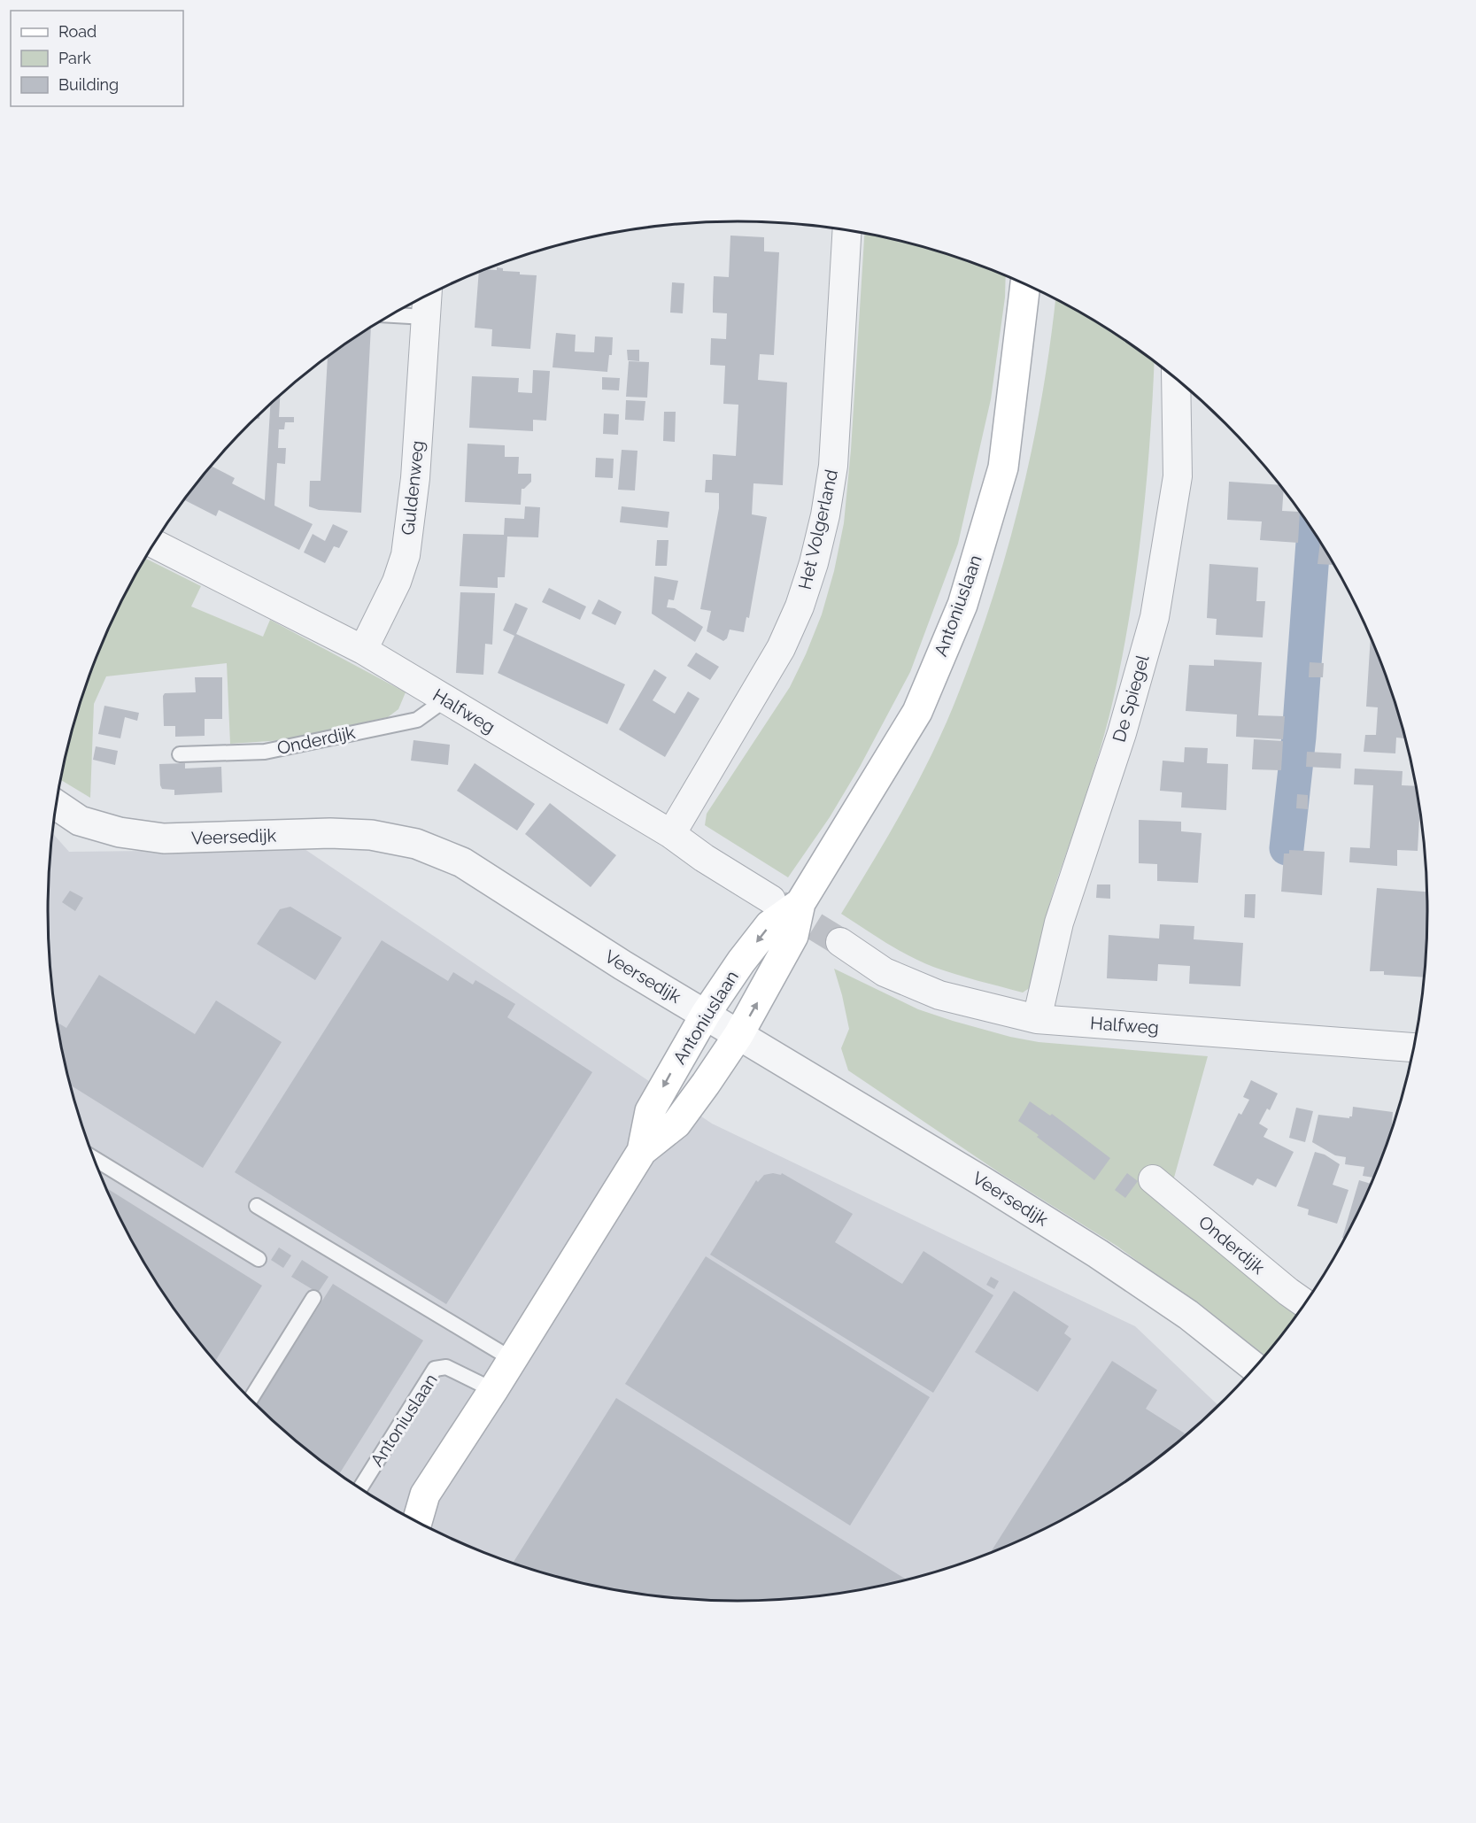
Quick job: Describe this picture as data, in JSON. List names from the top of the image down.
{
  "streets": {
    "main road": ["Antoniuslaan"],
    "street": [
      "Guldenweg",
      "Het Volgerland",
      "De Spiegel",
      "Halfweg",
      "Onderdijk",
      "Veersedijk"
    ]
  },
  "crossings": [
    ["Guldenweg", "Halfweg"],
    ["Het Volgerland", "Halfweg"],
    ["Antoniuslaan", "Veersedijk"],
    ["De Spiegel", "Halfweg"],
    ["Halfweg", "Onderdijk"]
  ],
  "legend": ["Road", "Park", "Building"]
}
